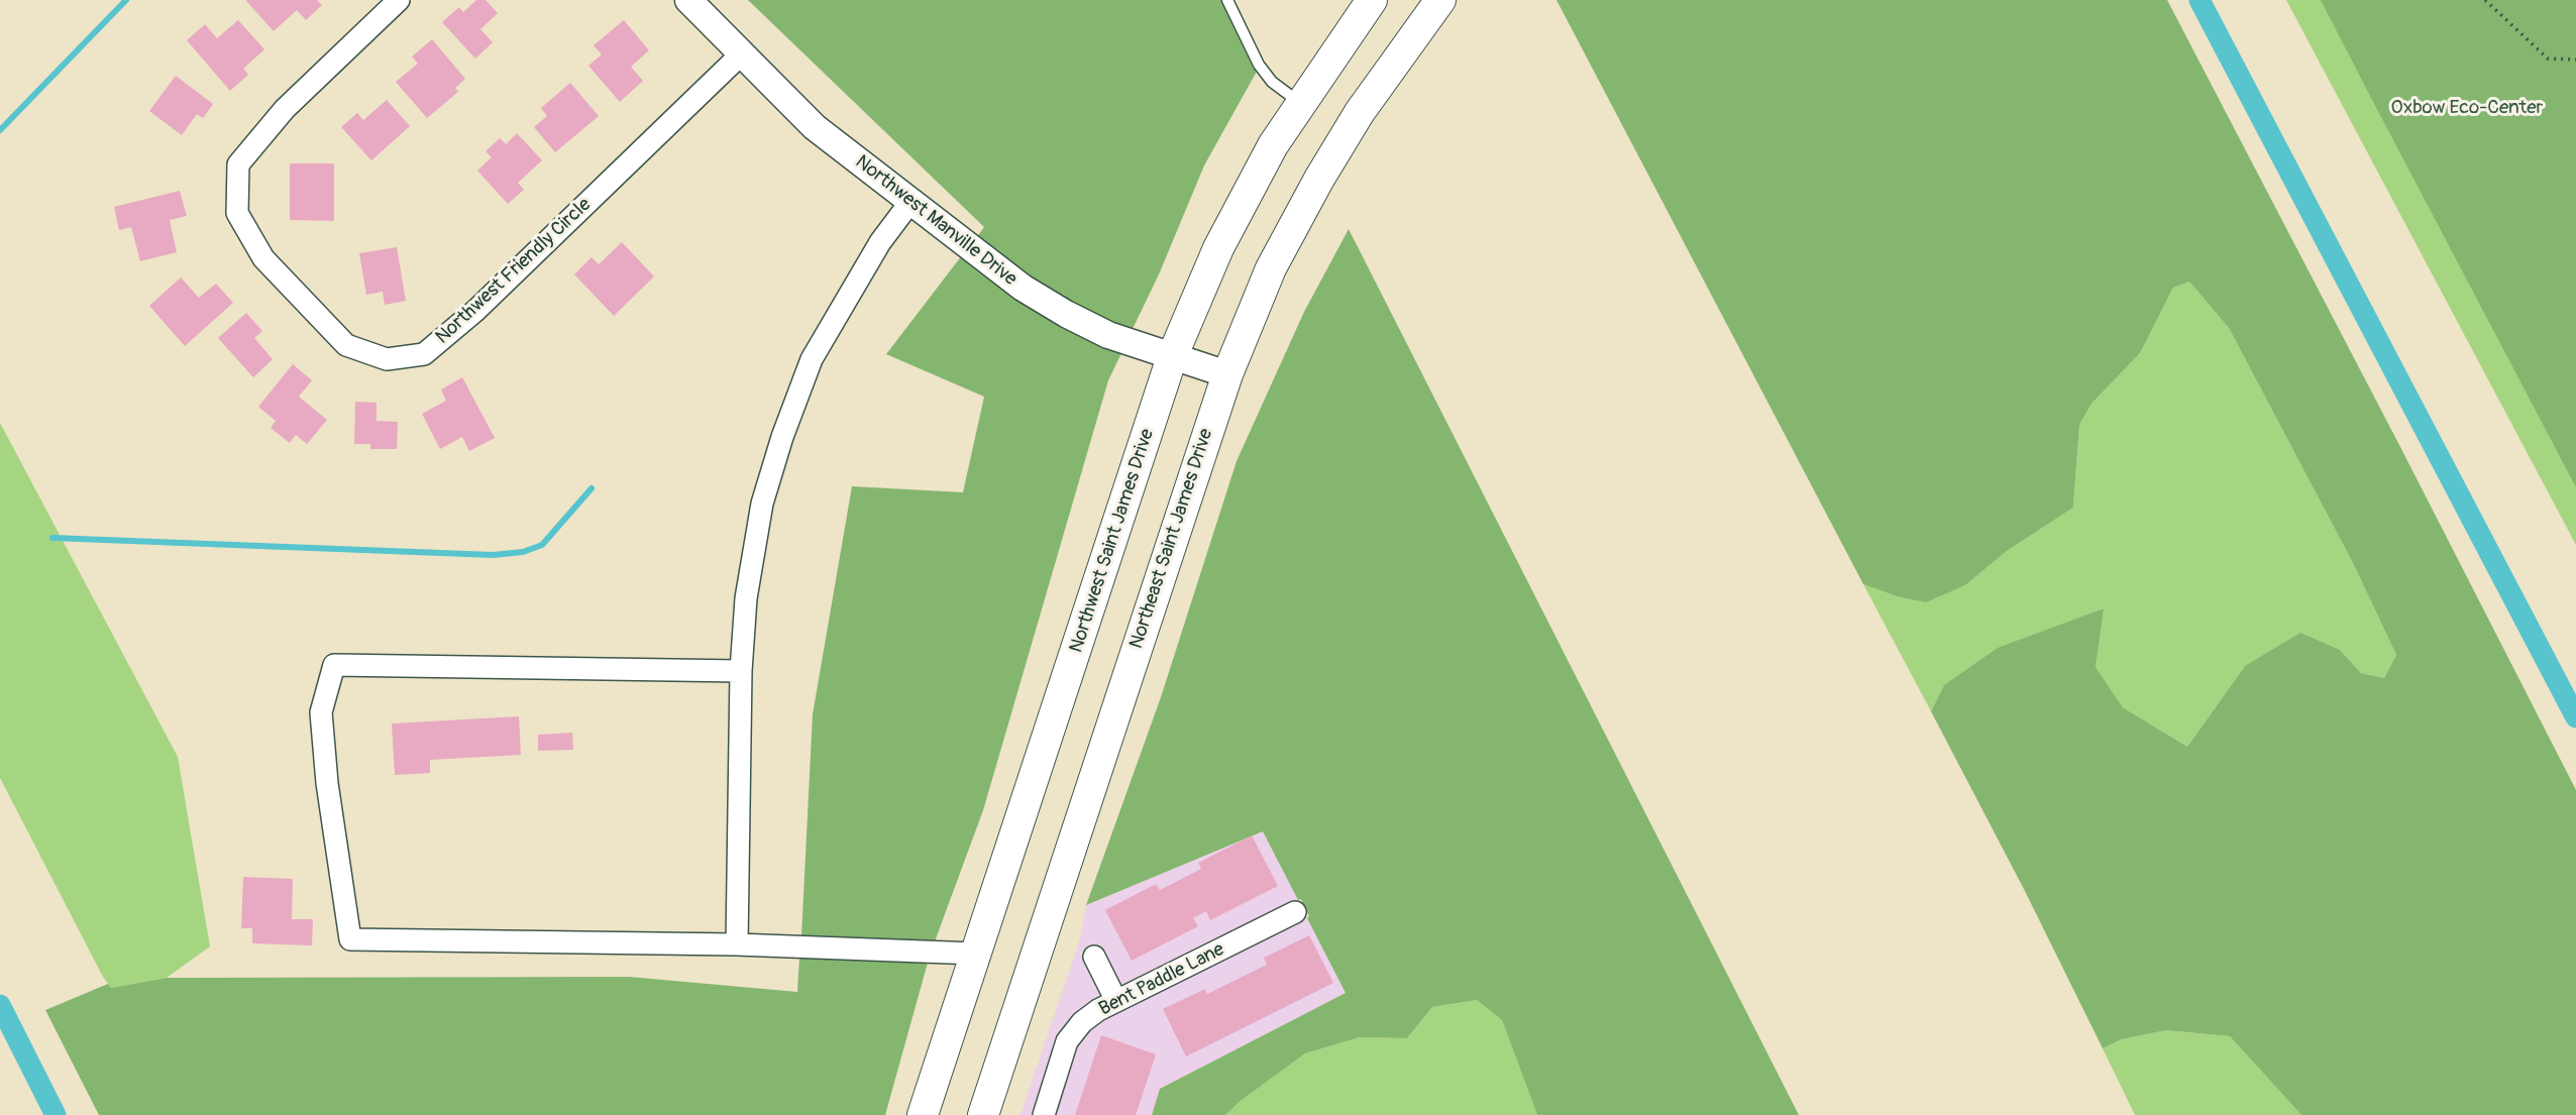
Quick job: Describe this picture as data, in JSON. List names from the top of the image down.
{
  "streets": {
    "main road": ["Northeast Saint James Drive", "Northwest Saint James Drive"],
    "street": ["Northwest Manville Drive", "Northwest Friendly Circle", "Bent Paddle Lane"]
  },
  "crossings": [
    ["Northwest Manville Drive", "Northwest Friendly Circle"],
    ["Northwest Manville Drive", "Northeast Saint James Drive"],
    ["Northwest Manville Drive", "Northwest Saint James Drive"]
  ],
  "parks": ["Oxbow Eco-Center"]
}
